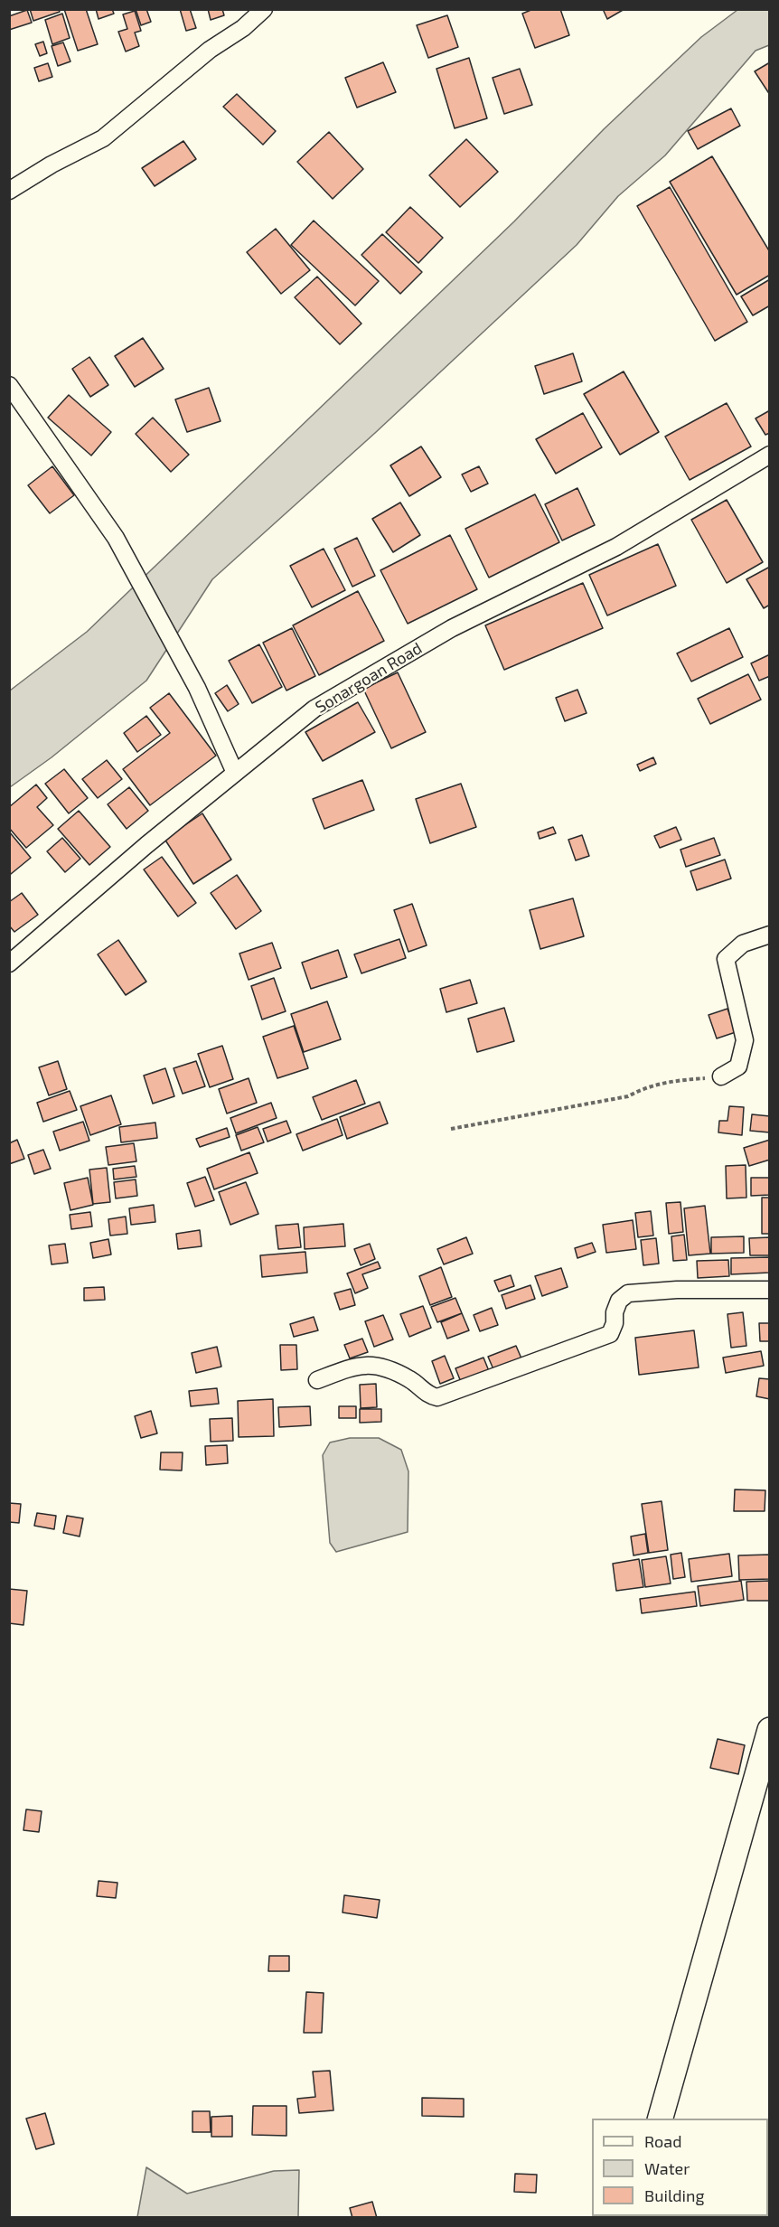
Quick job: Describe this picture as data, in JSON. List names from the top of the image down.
{
  "streets": {
    "street": ["Sonargoan Road"]
  },
  "legend": ["Road", "Water", "Building"]
}
